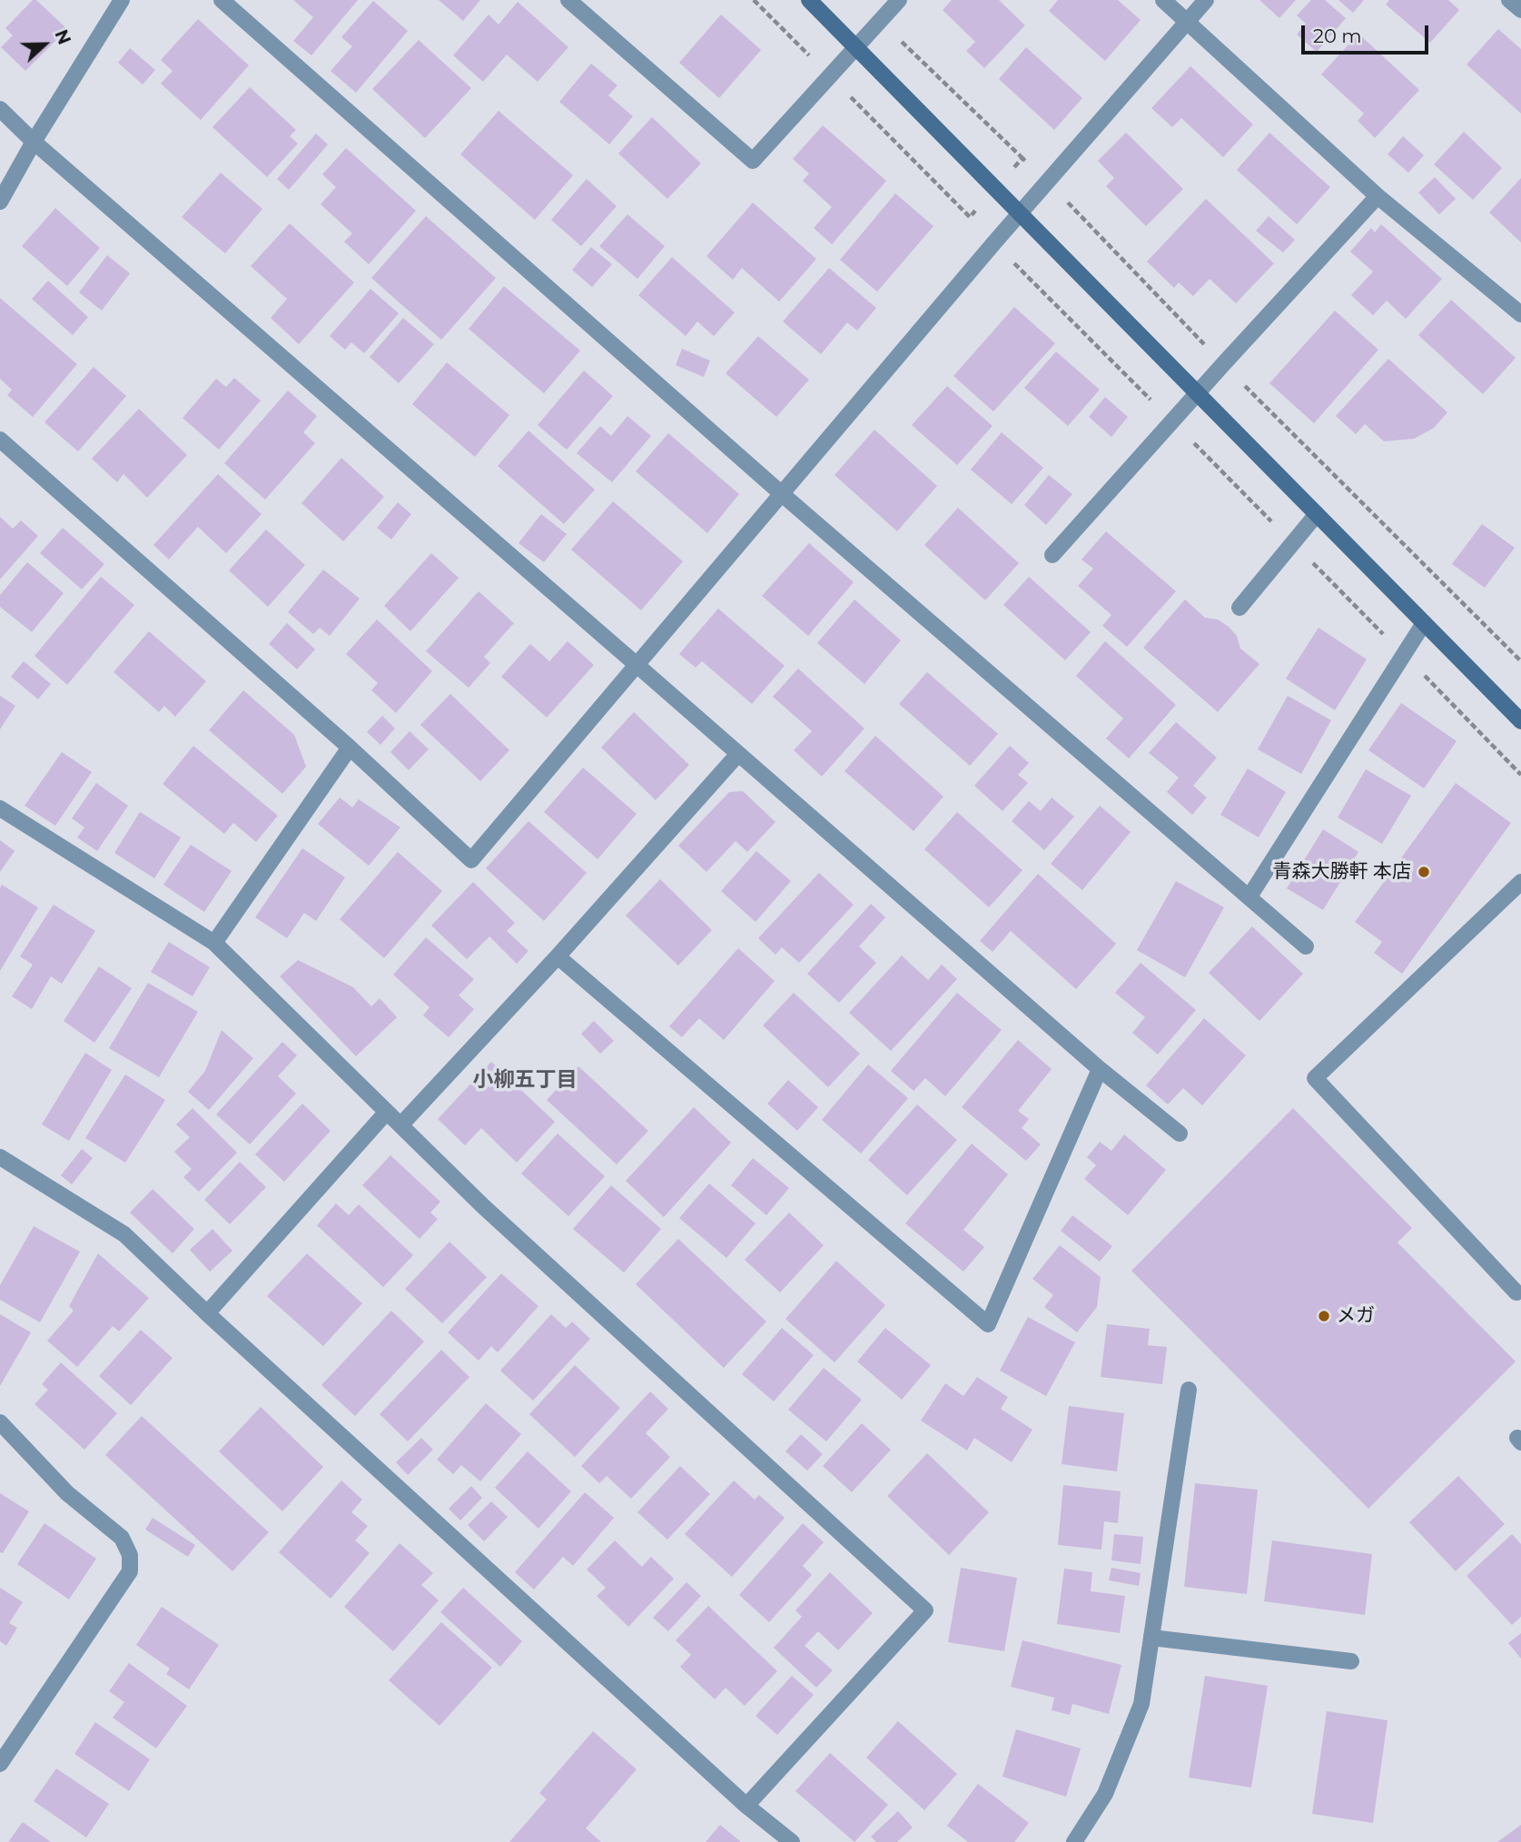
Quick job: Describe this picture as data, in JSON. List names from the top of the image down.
{
  "districts": ["小柳五丁目"],
  "places": ["青森大勝軒 本店", "メガ"],
  "scale_bar": "20 m",
  "north": "right"
}
